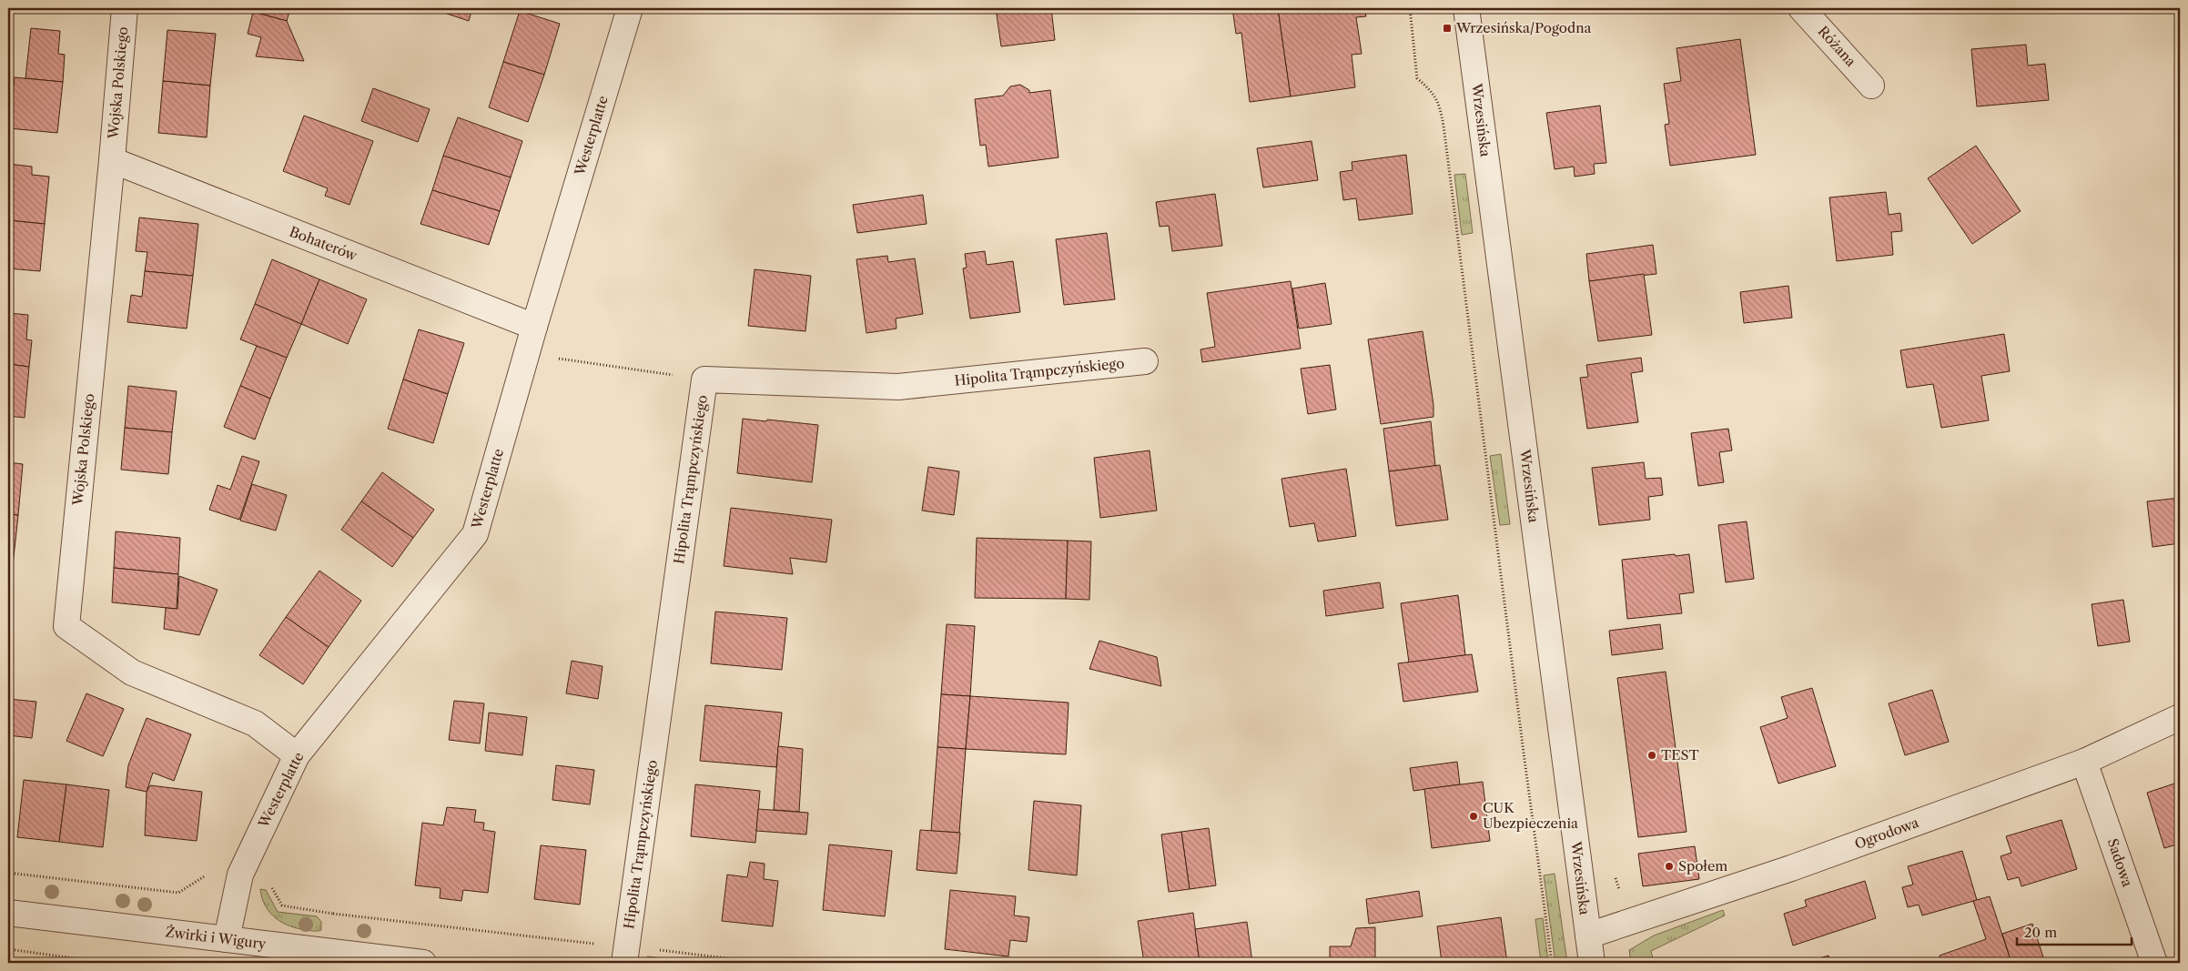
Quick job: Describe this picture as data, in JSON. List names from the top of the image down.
{
  "streets": {
    "street": [
      "Różana",
      "Wojska Polskiego",
      "Wrzesińska",
      "Westerplatte",
      "Bohaterów",
      "Hipolita Trąmpczyńskiego",
      "Ogrodowa",
      "Sadowa",
      "Żwirki i Wigury"
    ]
  },
  "crossings": [
    ["Wojska Polskiego", "Westerplatte"],
    ["Wojska Polskiego", "Bohaterów"],
    ["Wrzesińska", "Ogrodowa"],
    ["Westerplatte", "Bohaterów"],
    ["Westerplatte", "Żwirki i Wigury"],
    ["Ogrodowa", "Sadowa"]
  ],
  "places": {
    "transit": ["Wrzesińska/Pogodna"],
    "other": ["TEST", "CUK Ubezpieczenia", "Społem"]
  },
  "scale_bar": "20 m"
}
